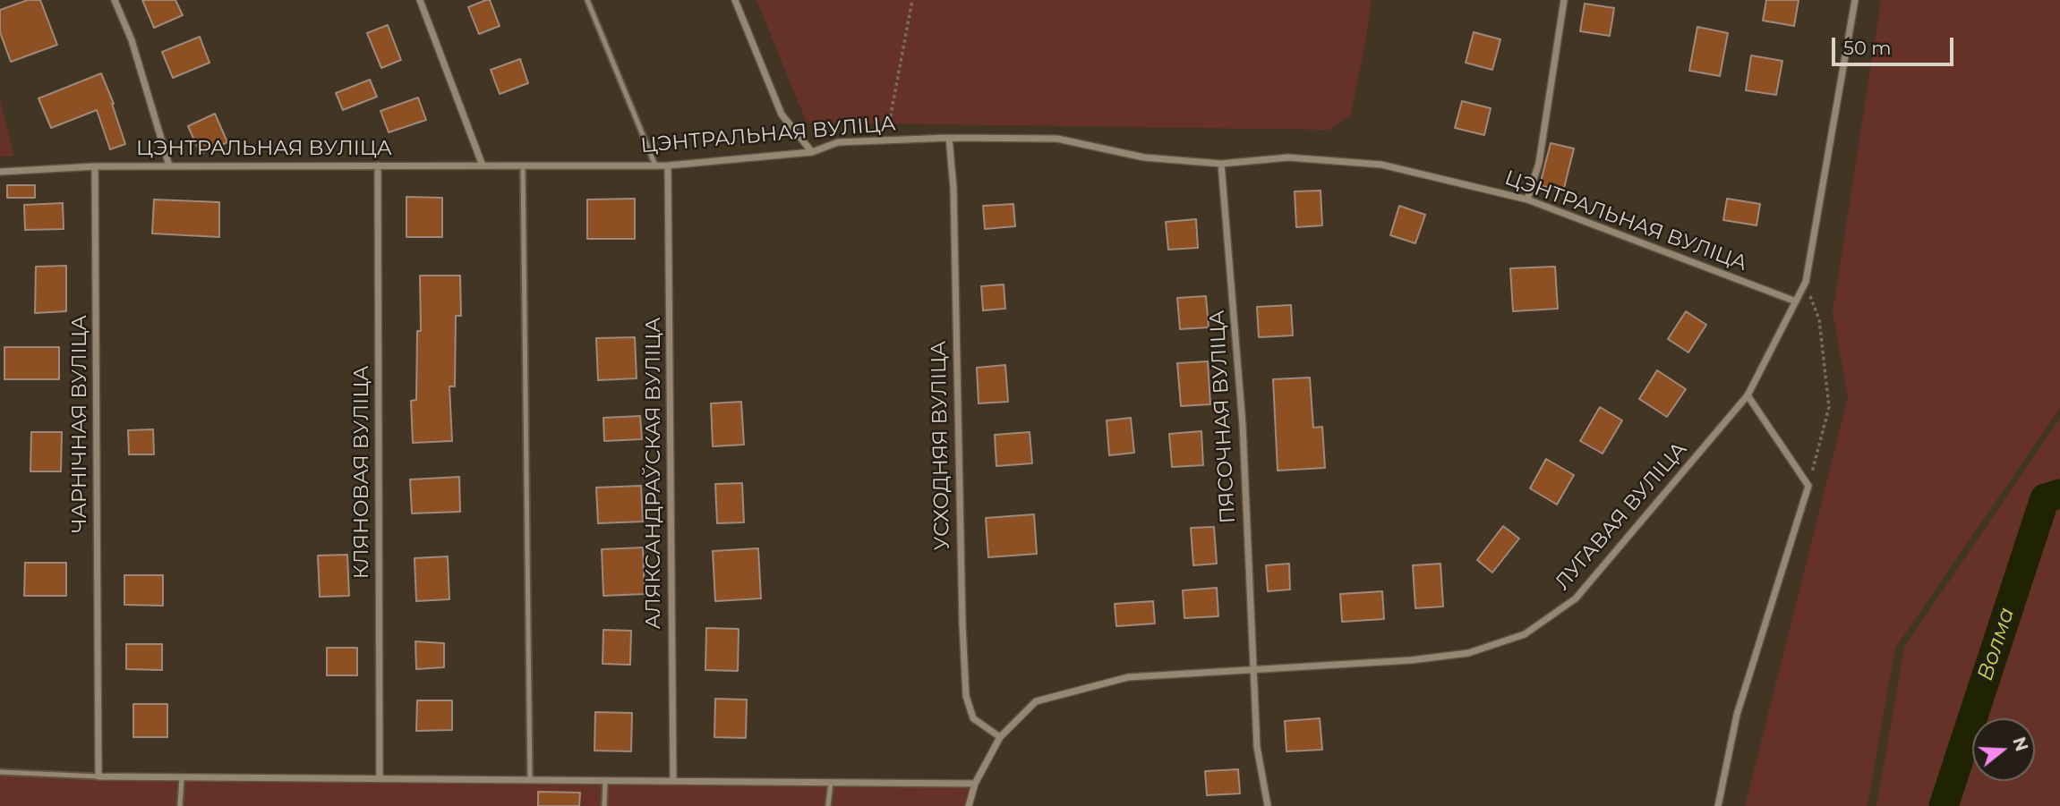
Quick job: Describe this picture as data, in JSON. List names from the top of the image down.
{
  "streets": {
    "street": [
      "ЦЭНТРАЛЬНАЯ ВУЛІЦА",
      "ПЯСОЧНАЯ ВУЛІЦА",
      "ЧАРНІЧНАЯ ВУЛІЦА",
      "УСХОДНЯЯ ВУЛІЦА",
      "КЛЯНОВАЯ ВУЛІЦА",
      "АЛЯКСАНДРАЎСКАЯ ВУЛІЦА",
      "ЛУГАВАЯ ВУЛІЦА"
    ]
  },
  "crossings": [
    ["ЦЭНТРАЛЬНАЯ ВУЛІЦА", "ПЯСОЧНАЯ ВУЛІЦА"],
    ["ЦЭНТРАЛЬНАЯ ВУЛІЦА", "ЧАРНІЧНАЯ ВУЛІЦА"],
    ["ЦЭНТРАЛЬНАЯ ВУЛІЦА", "УСХОДНЯЯ ВУЛІЦА"],
    ["ЦЭНТРАЛЬНАЯ ВУЛІЦА", "КЛЯНОВАЯ ВУЛІЦА"],
    ["ЦЭНТРАЛЬНАЯ ВУЛІЦА", "АЛЯКСАНДРАЎСКАЯ ВУЛІЦА"],
    ["ЦЭНТРАЛЬНАЯ ВУЛІЦА", "ЛУГАВАЯ ВУЛІЦА"],
    ["ПЯСОЧНАЯ ВУЛІЦА", "ЛУГАВАЯ ВУЛІЦА"],
    ["УСХОДНЯЯ ВУЛІЦА", "ЛУГАВАЯ ВУЛІЦА"]
  ],
  "water": ["Волма"],
  "scale_bar": "50 m",
  "north": "right"
}
